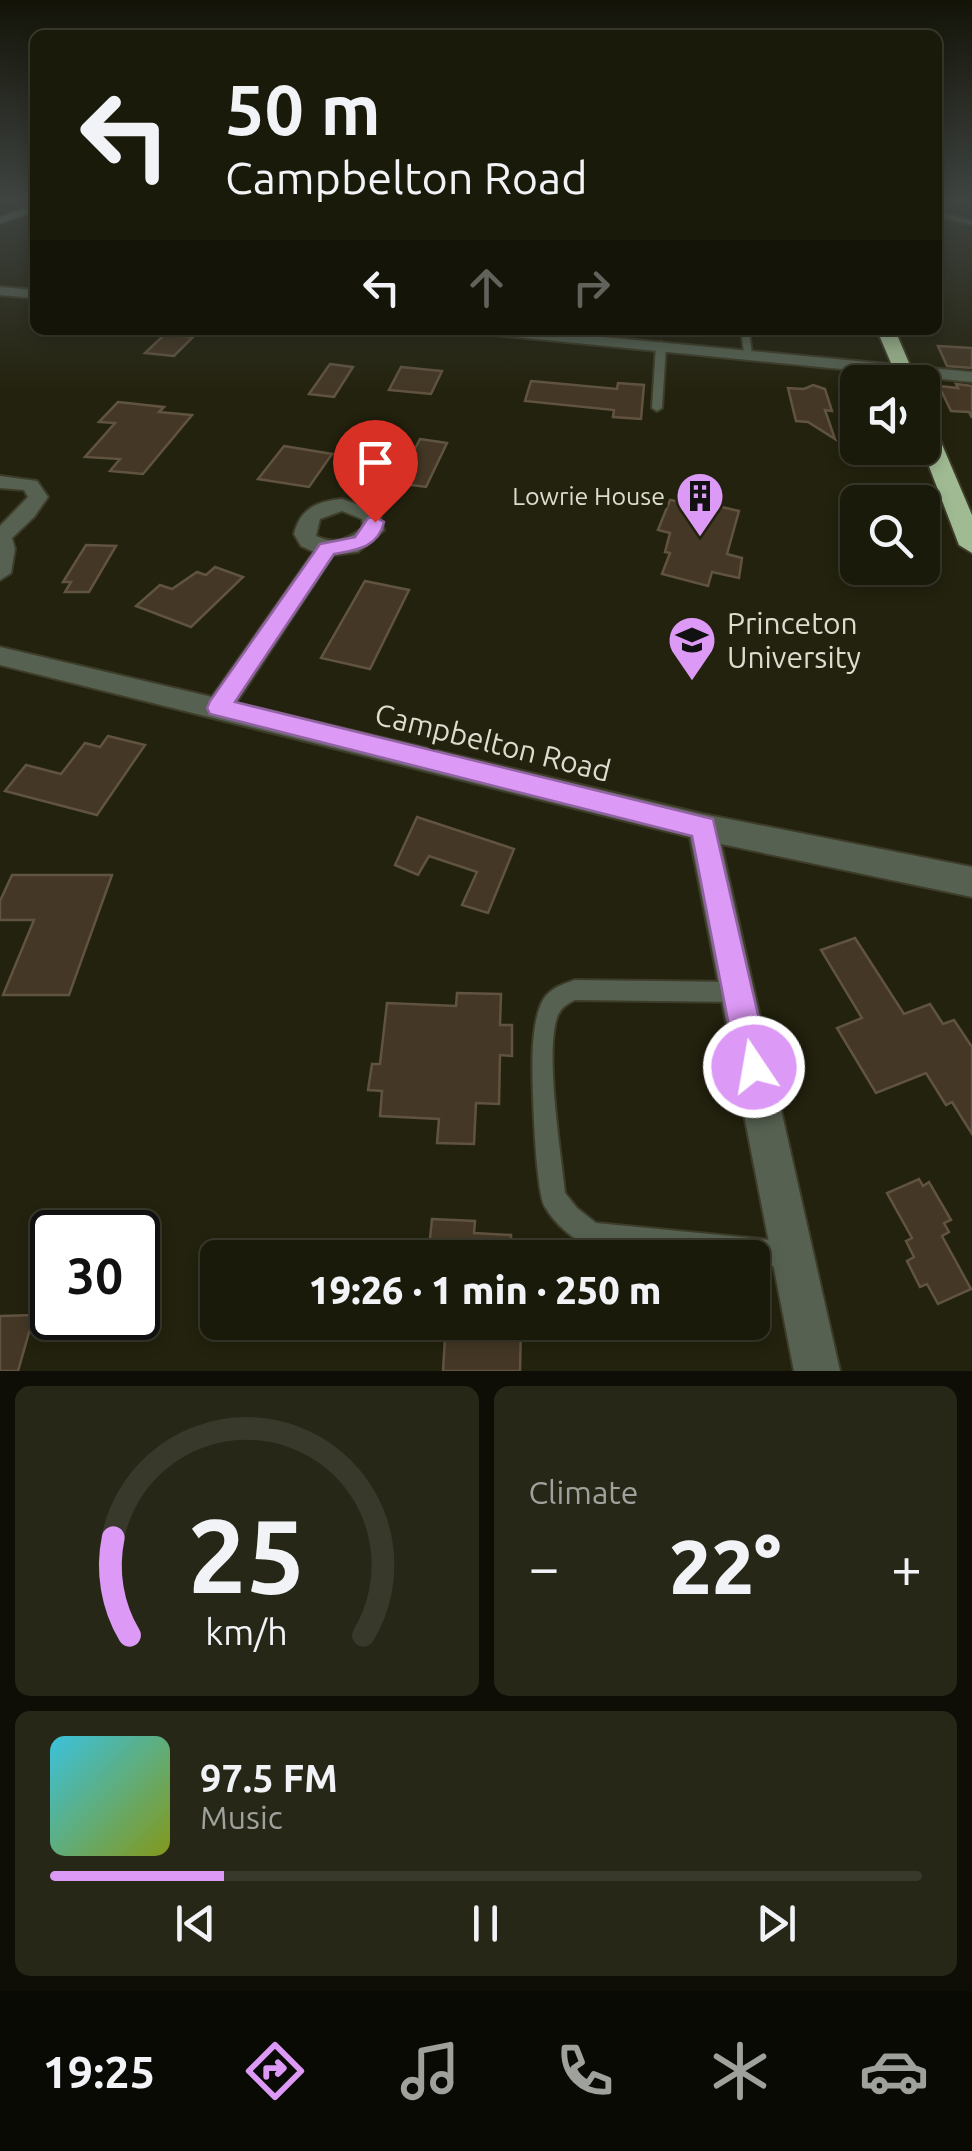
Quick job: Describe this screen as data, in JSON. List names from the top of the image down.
{
  "streets": {
    "street": ["Campbelton Road"]
  },
  "places": {
    "building": ["Lowrie House"],
    "school or university": ["Princeton University"]
  },
  "page": {
    "turn": ["50 m", "Campbelton Road"],
    "limit": "30",
    "trip": "19:26 · 1 min · 250 m",
    "tile": "Climate",
    "heat": ["−", "22°", "+"],
    "song": ["97.5 FM", "Music"],
    "tabs": "19:25",
    "gauge": ["25", "km/h"]
  }
}
